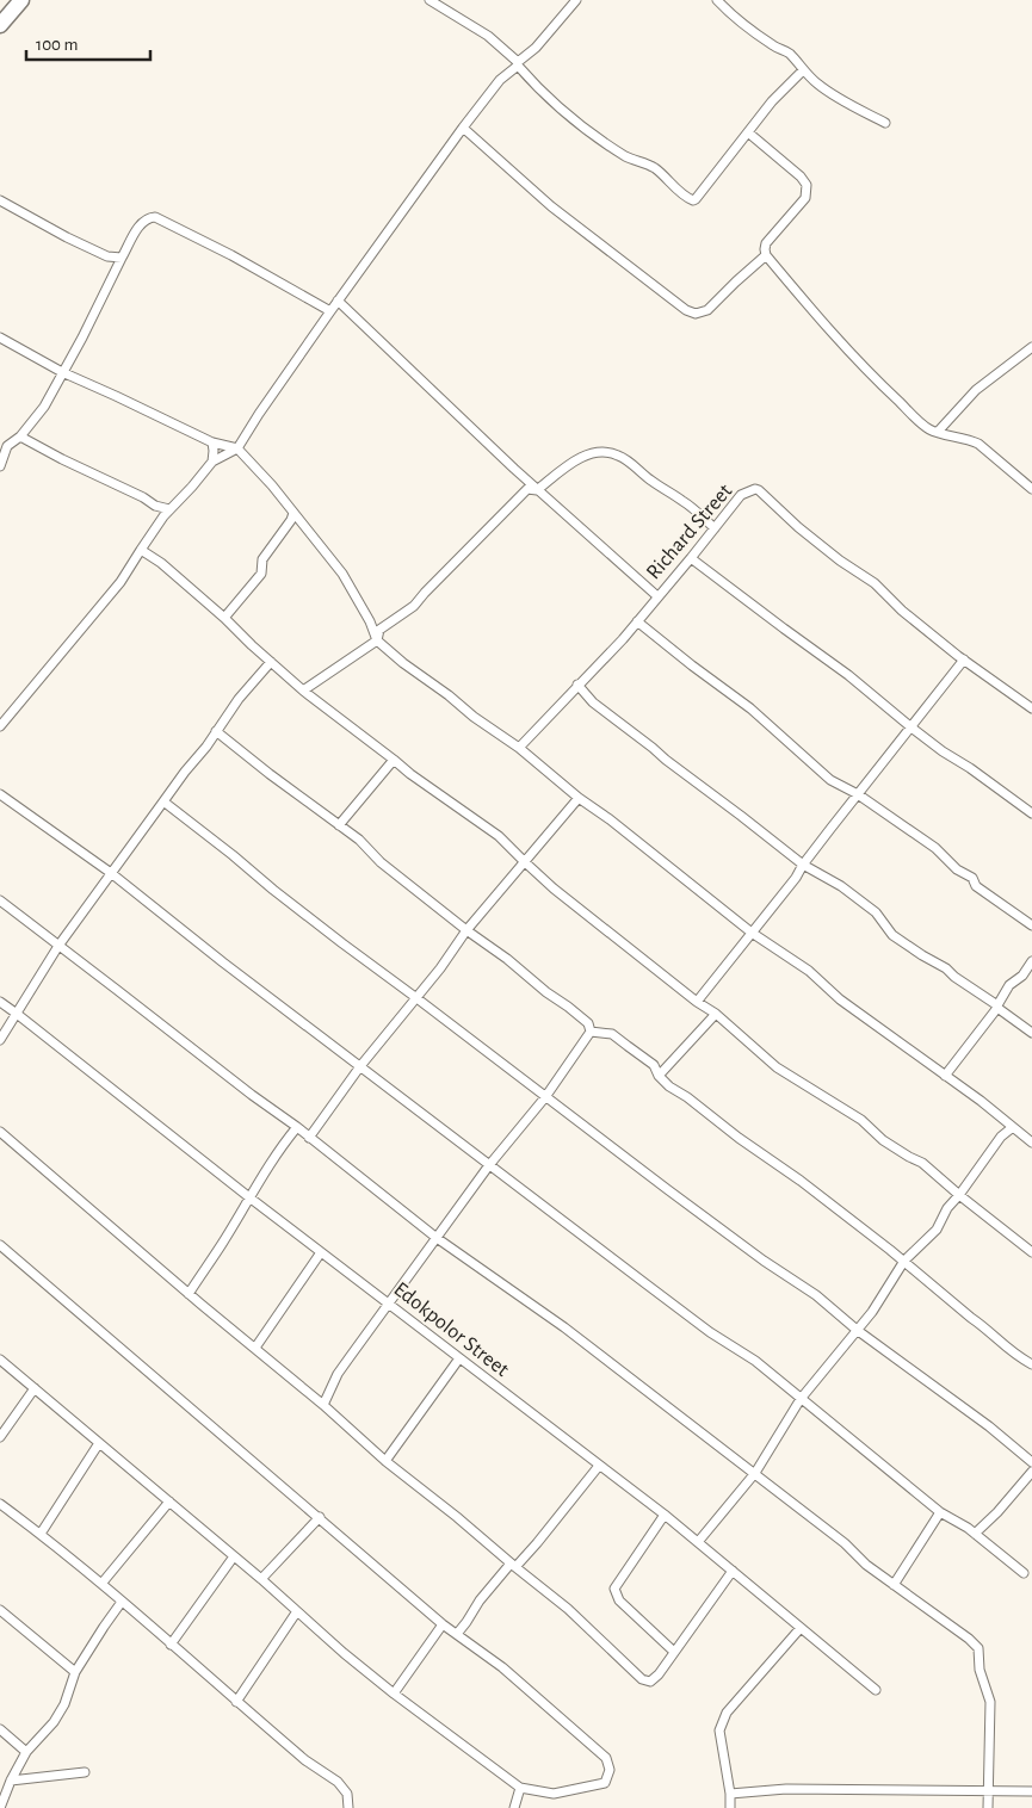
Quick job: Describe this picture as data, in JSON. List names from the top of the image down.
{
  "streets": {
    "street": ["Richard Street", "Edokpolor Street"]
  },
  "scale_bar": "100 m"
}
